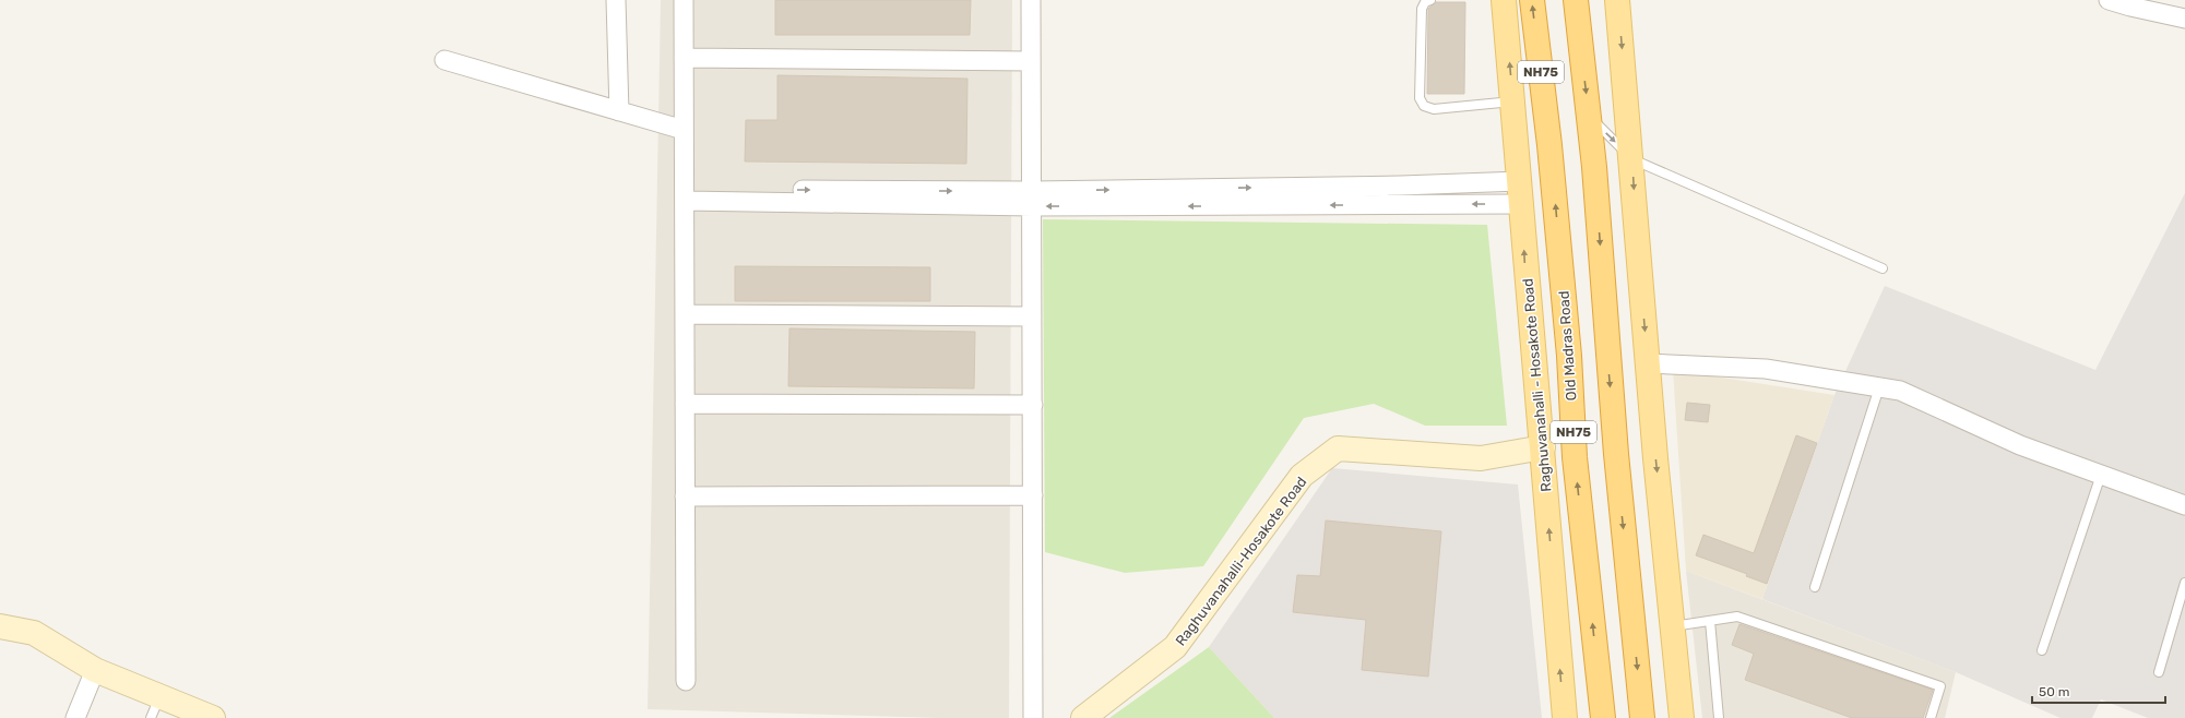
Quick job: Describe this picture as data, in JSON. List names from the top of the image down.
{
  "streets": {
    "highway": ["NH75", "Old Madras Road"],
    "main road": ["Raghuvanahalli - Hosakote Road", "Raghuvanahalli-Hosakote Road"]
  },
  "crossings": [
    ["Raghuvanahalli - Hosakote Road", "Raghuvanahalli-Hosakote Road"]
  ],
  "scale_bar": "50 m"
}
